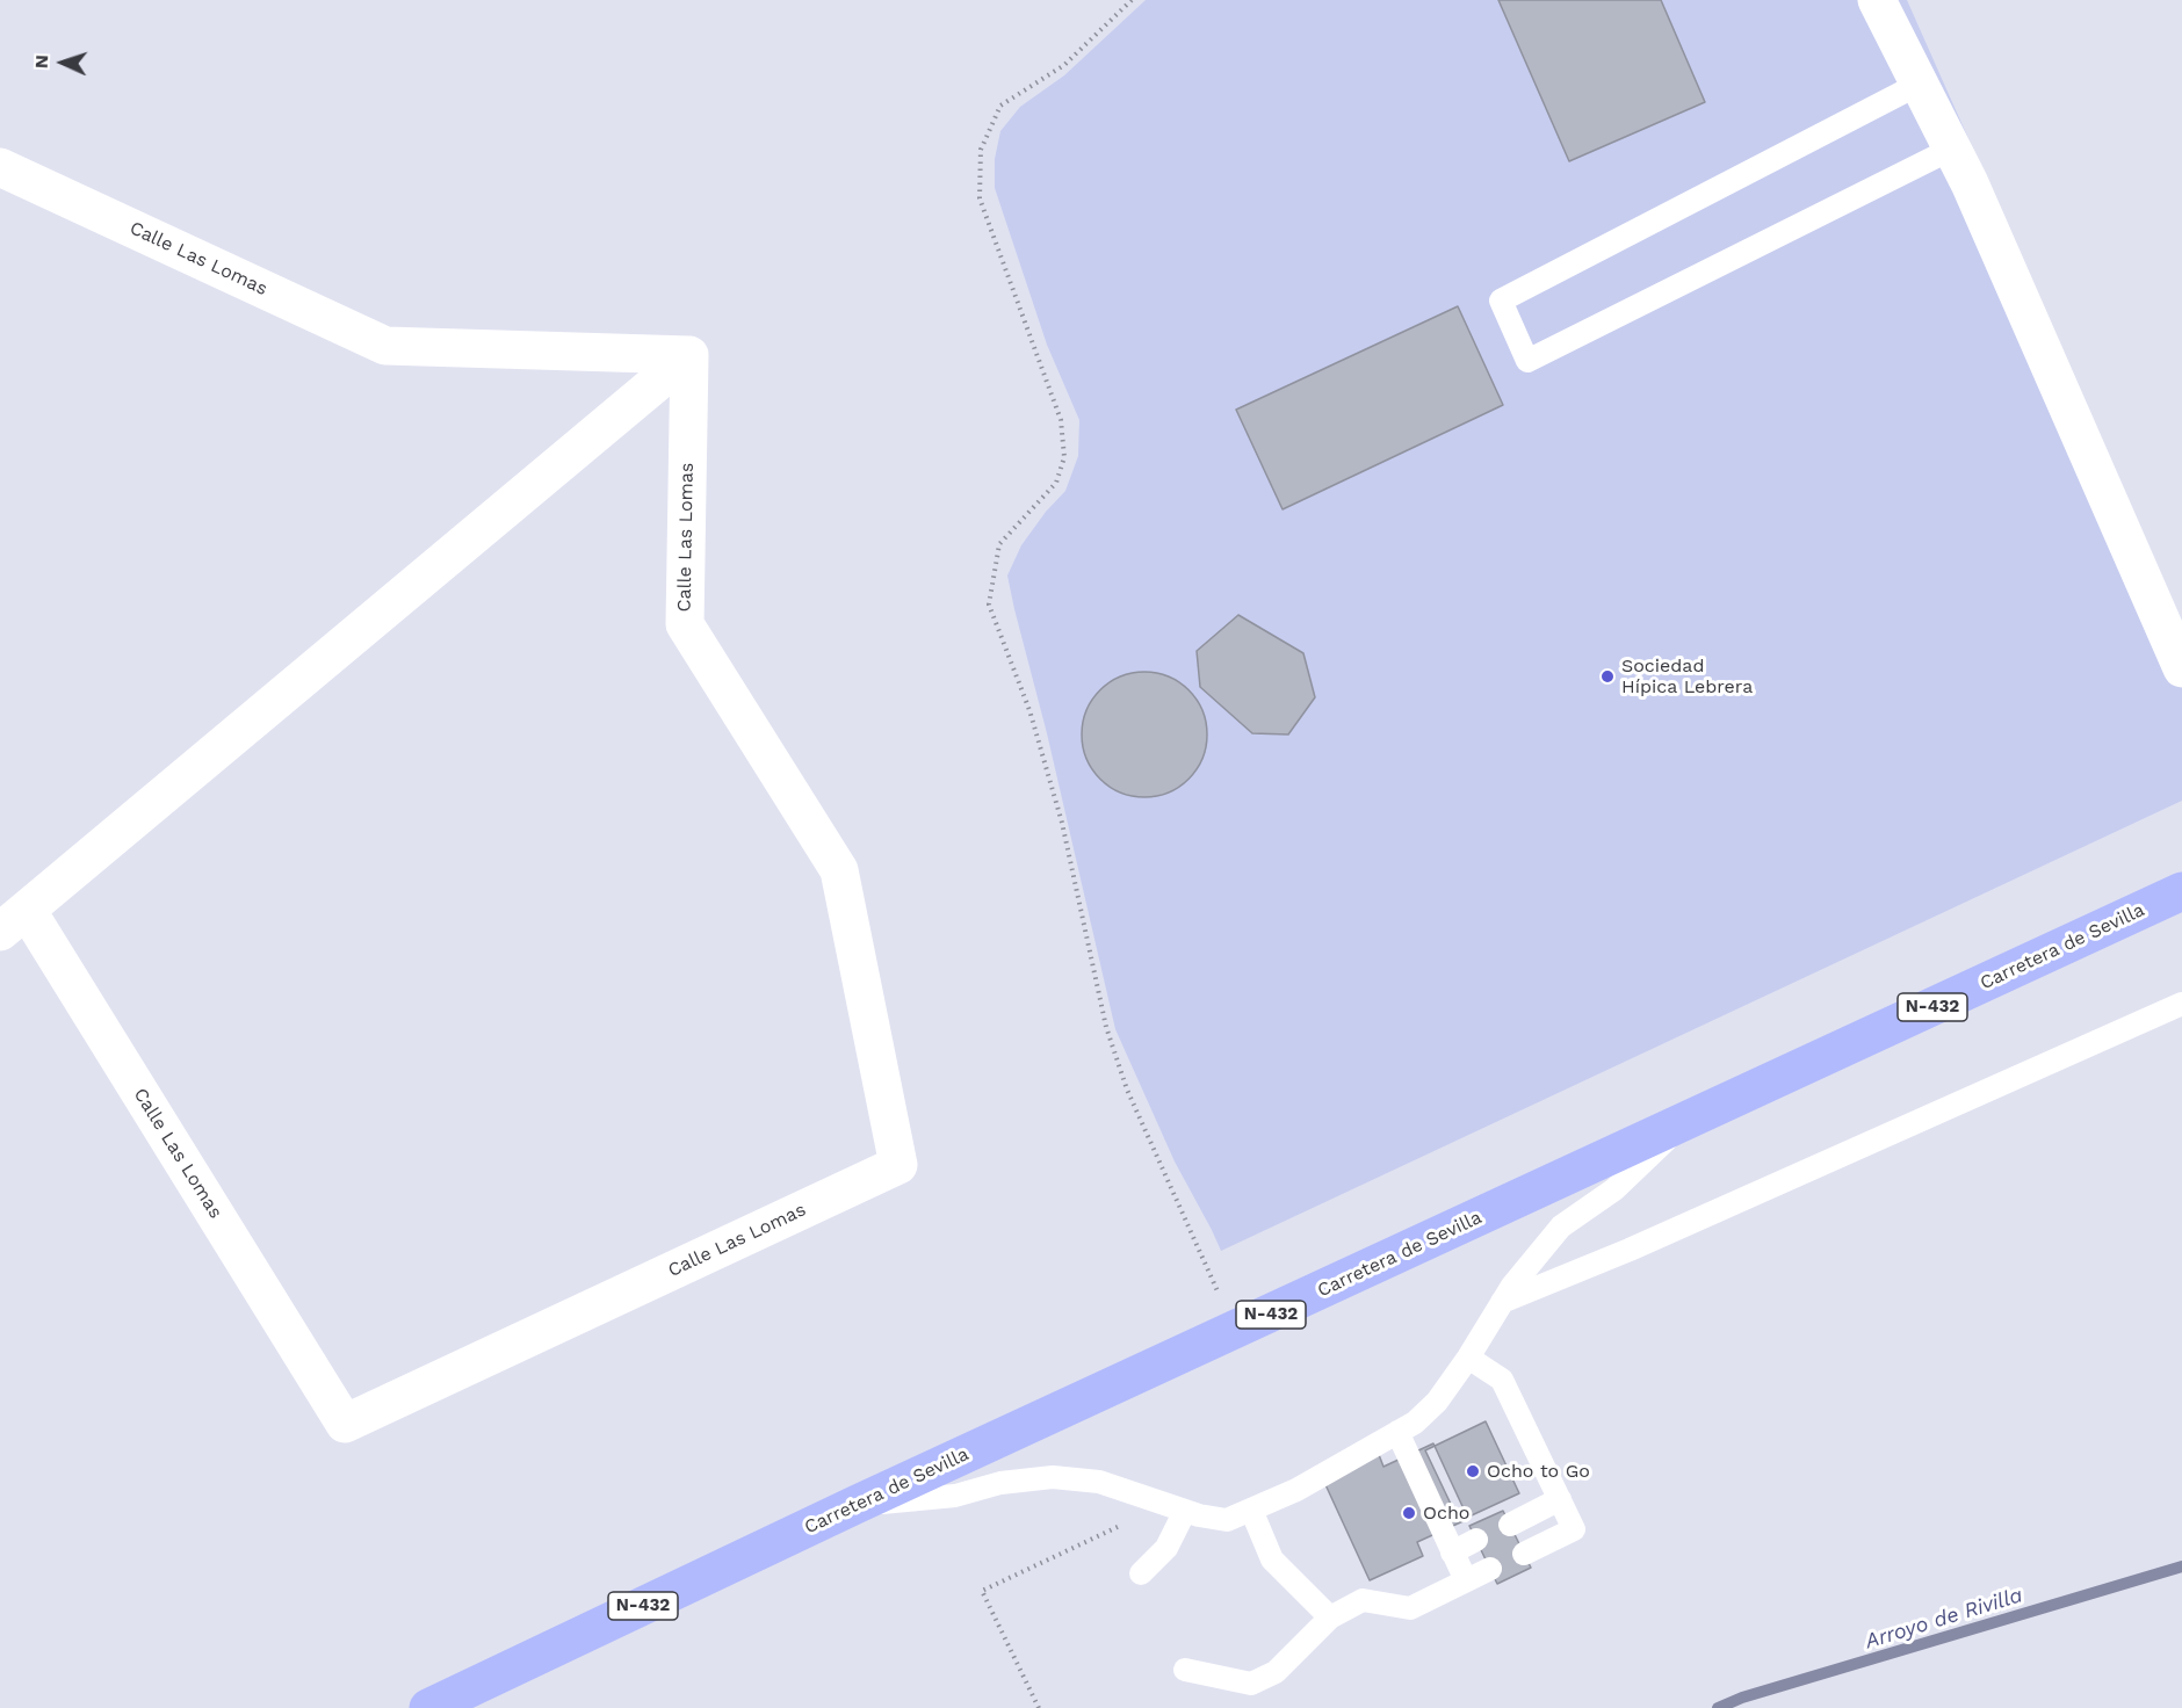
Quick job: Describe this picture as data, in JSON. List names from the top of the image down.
{
  "streets": {
    "highway": ["Carretera de Sevilla", "N-432"],
    "street": ["Calle Las Lomas"]
  },
  "water": ["Arroyo de Rivilla"],
  "places": ["Sociedad Hípica Lebrera", "Ocho to Go", "Ocho"],
  "north": "left"
}
